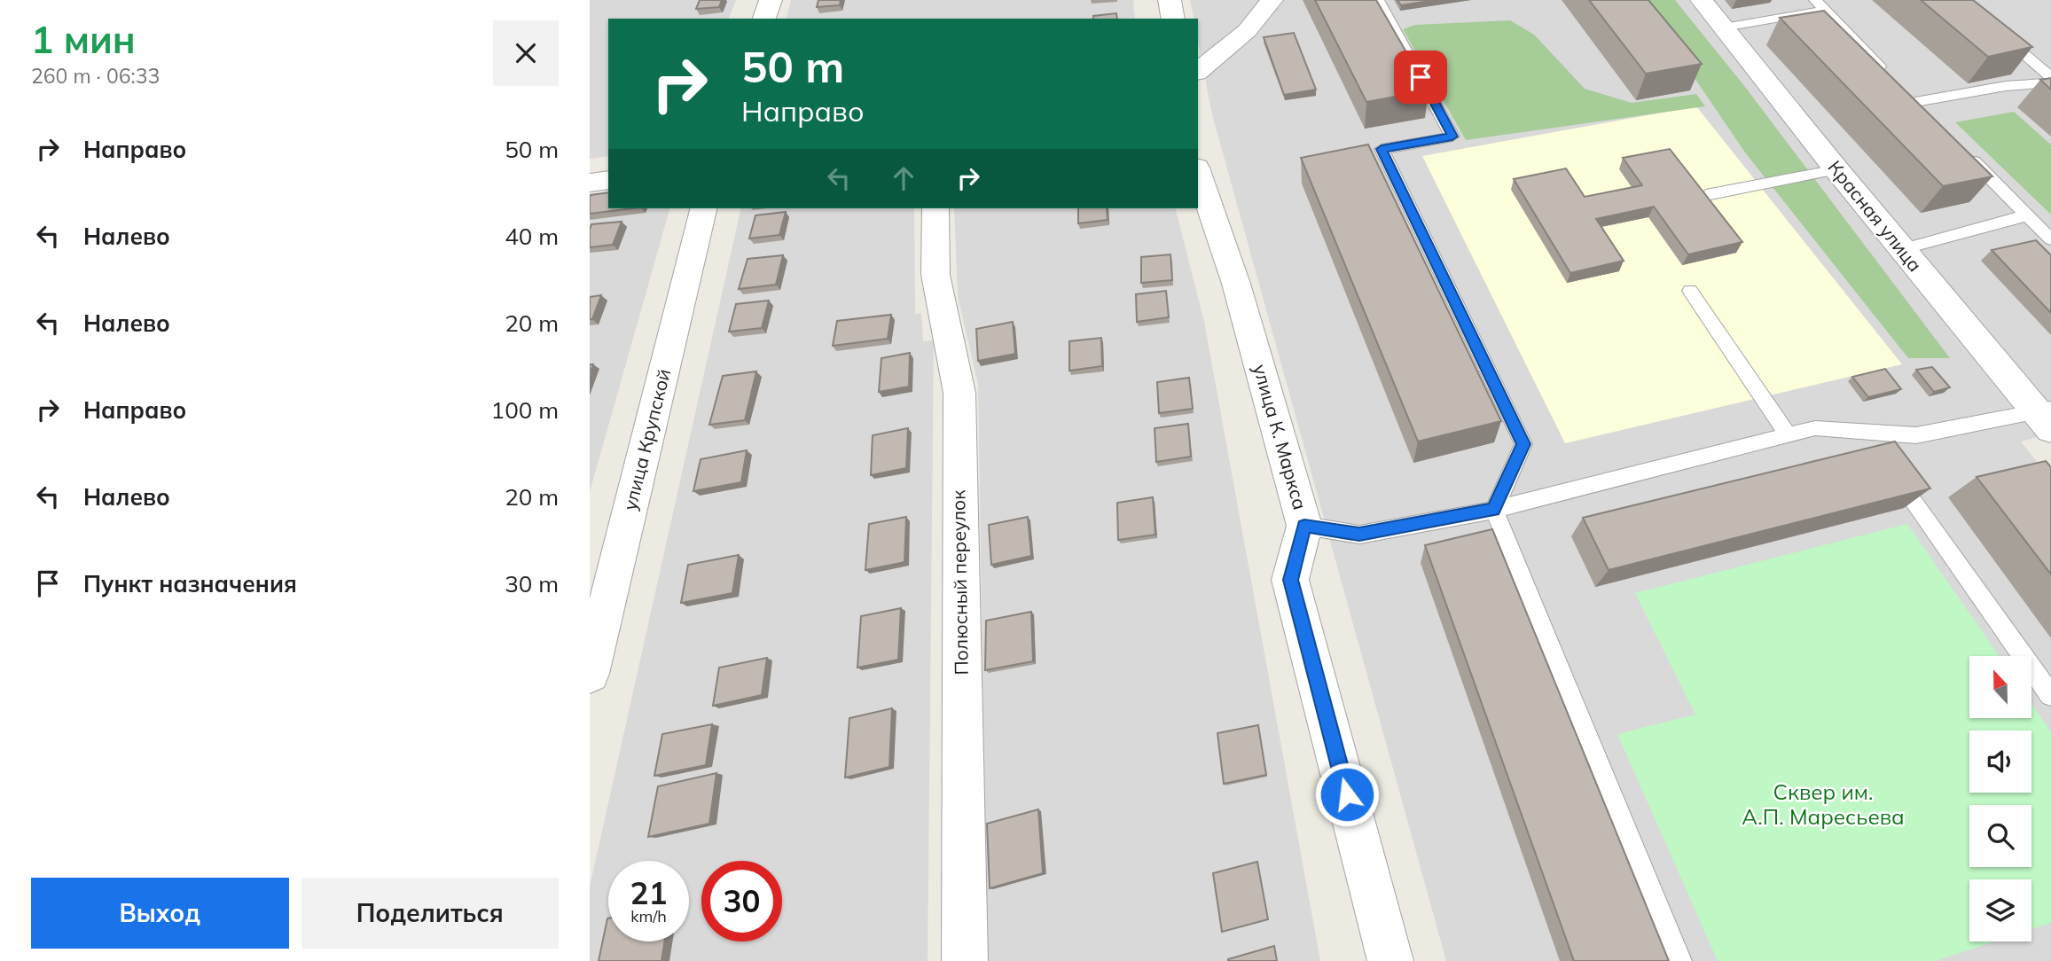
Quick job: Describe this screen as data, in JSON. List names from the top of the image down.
{
  "streets": {
    "street": [
      "Красная улица",
      "улица К. Маркса",
      "улица Крупской",
      "Полюсный переулок"
    ]
  },
  "parks": ["Сквер им. А.П. Маресьева"],
  "north": "top",
  "page": {
    "heading": ["1 мин", "260 m · 06:33"],
    "turn": ["50 m", "Направо"],
    "list": [
      {
        "name": "Направо",
        "value": "50 m"
      },
      {
        "name": "Налево",
        "value": "40 m"
      },
      {
        "name": "Налево",
        "value": "20 m"
      },
      {
        "name": "Направо",
        "value": "100 m"
      },
      {
        "name": "Налево",
        "value": "20 m"
      },
      {
        "name": "Пункт назначения",
        "value": "30 m"
      }
    ],
    "speed": "21 km/h",
    "limit": "30",
    "buttons": ["Выход", "Поделиться"]
  }
}
